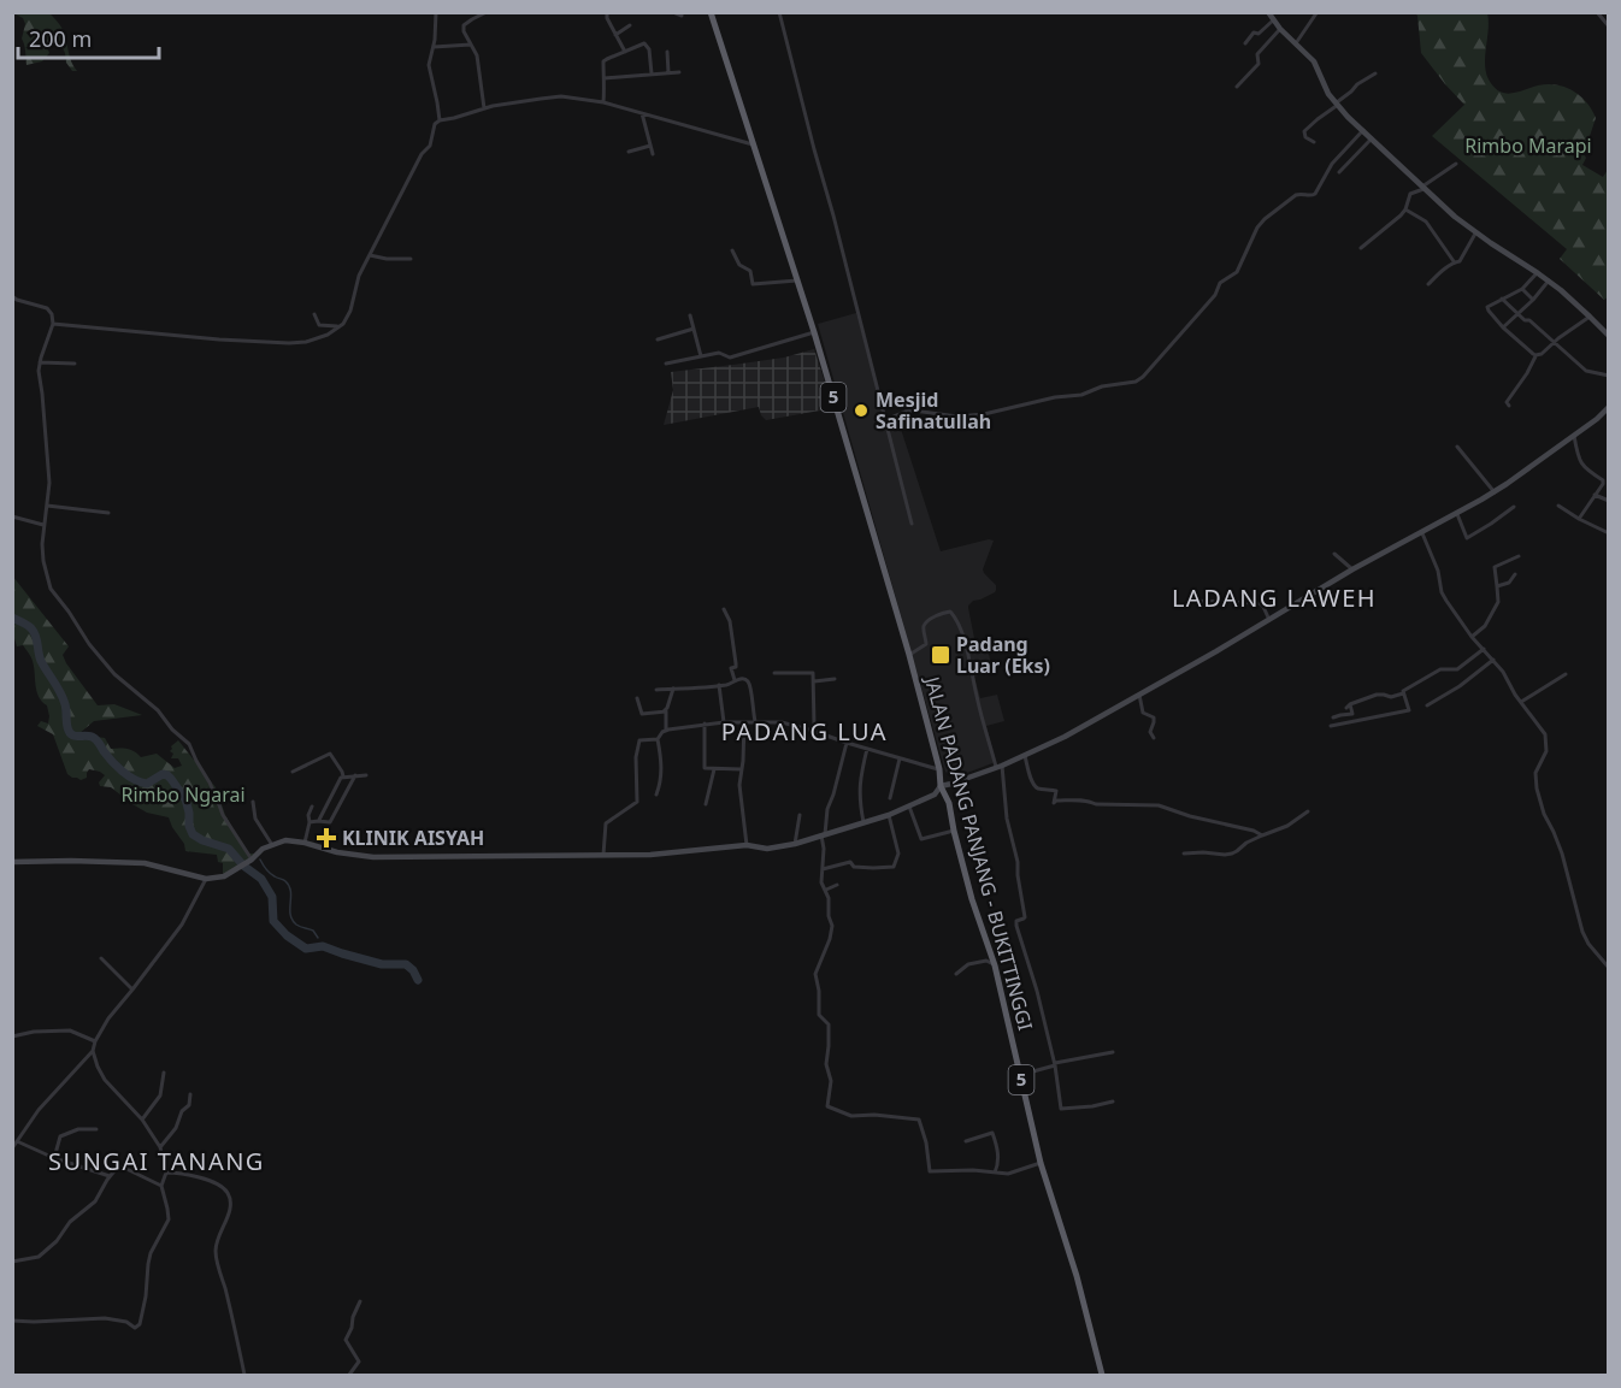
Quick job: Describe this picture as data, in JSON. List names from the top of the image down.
{
  "streets": {
    "highway": ["5", "JALAN PADANG PANJANG - BUKITTINGGI"]
  },
  "districts": ["LADANG LAWEH", "PADANG LUA", "SUNGAI TANANG"],
  "parks": ["Rimbo Marapi", "Rimbo Ngarai"],
  "places": {
    "other": ["Mesjid Safinatullah"],
    "transit": ["Padang Luar (Eks)"],
    "health": ["KLINIK AISYAH"]
  },
  "scale_bar": "200 m"
}
